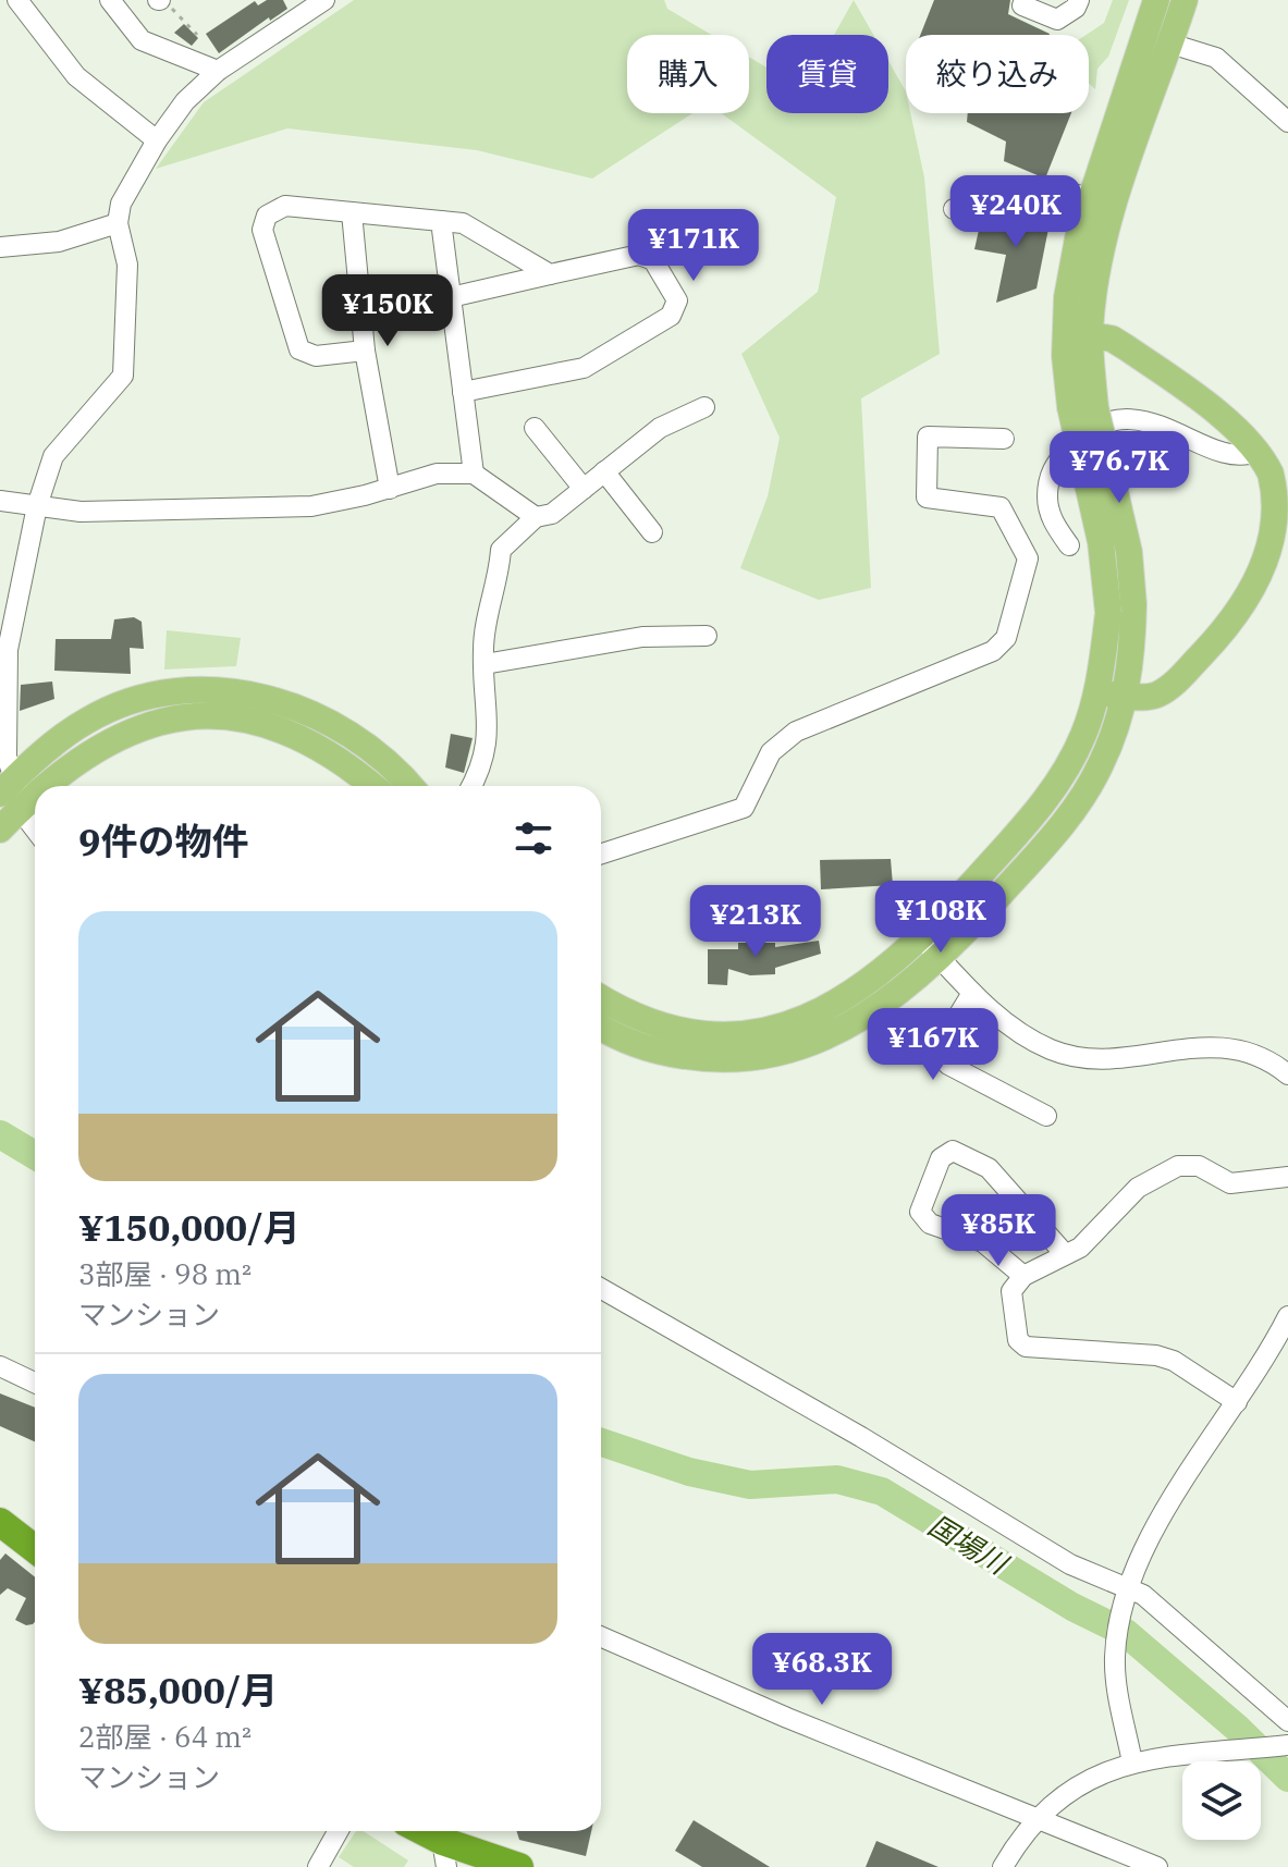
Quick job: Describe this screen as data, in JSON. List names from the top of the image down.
{
  "water": ["国場川"],
  "page": {
    "chip": ["購入", "賃貸", "絞り込み"],
    "price": [
      "¥240K",
      "¥171K",
      "¥150K",
      "¥76.7K",
      "¥108K",
      "¥213K",
      "¥167K",
      "¥85K",
      "¥68.3K"
    ],
    "heading": "9件の物件",
    "list": [
      {
        "name": "¥150,000/月",
        "note": "3部屋 · 98 m² · マンション"
      },
      {
        "name": "¥85,000/月",
        "note": "2部屋 · 64 m² · マンション"
      }
    ]
  }
}
